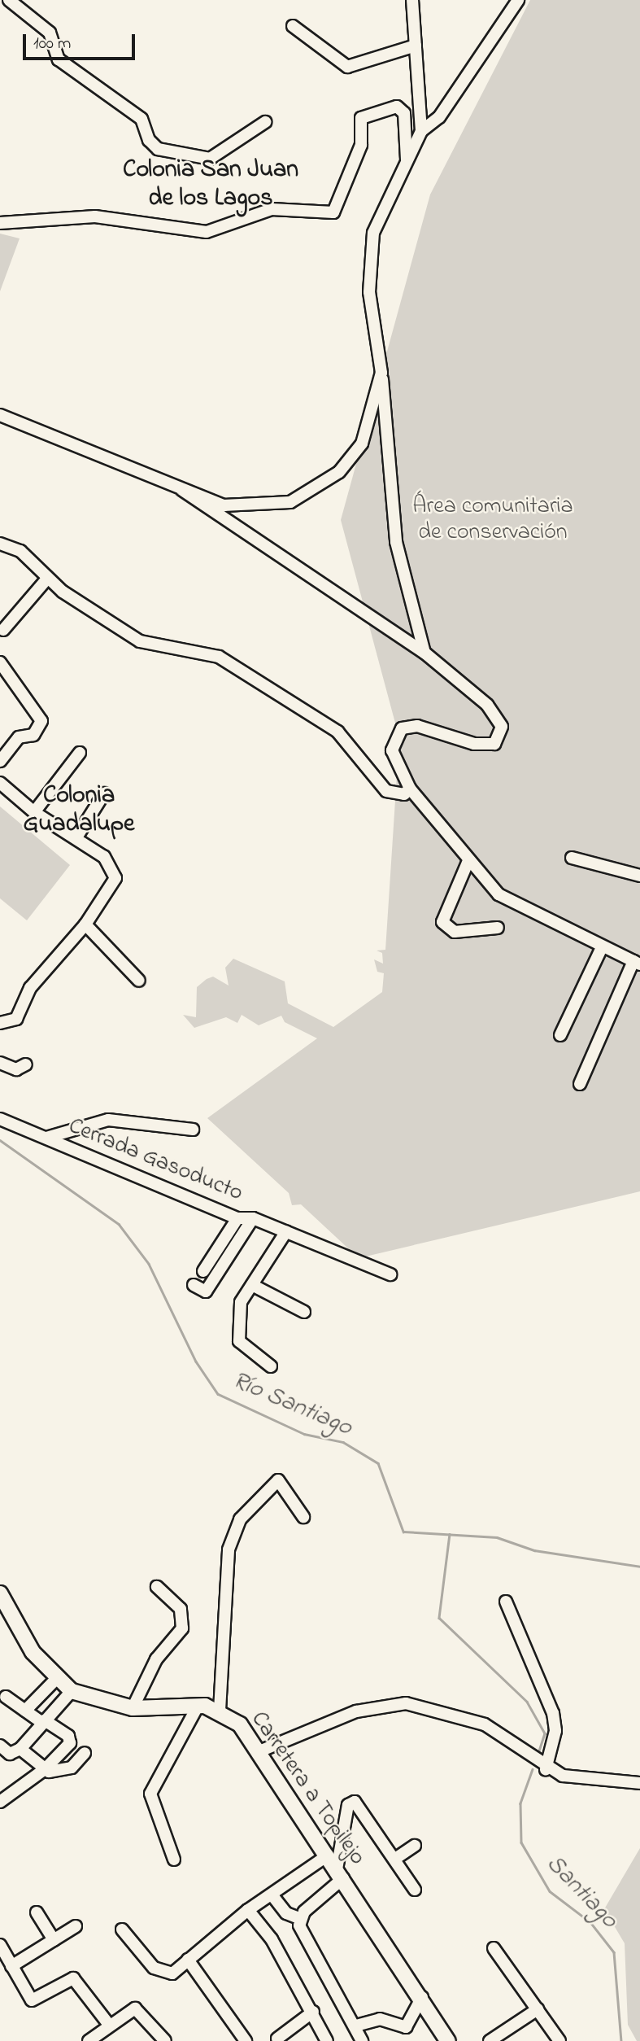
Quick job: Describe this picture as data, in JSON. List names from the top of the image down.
{
  "streets": {
    "main road": ["Carretera a Topilejo"],
    "street": ["Cerrada Gasoducto"]
  },
  "districts": ["Colonia San Juan de los Lagos", "Colonia Guadalupe"],
  "water": ["Río Santiago", "Santiago"],
  "parks": ["Área comunitaria de conservación"],
  "scale_bar": "100 m"
}
